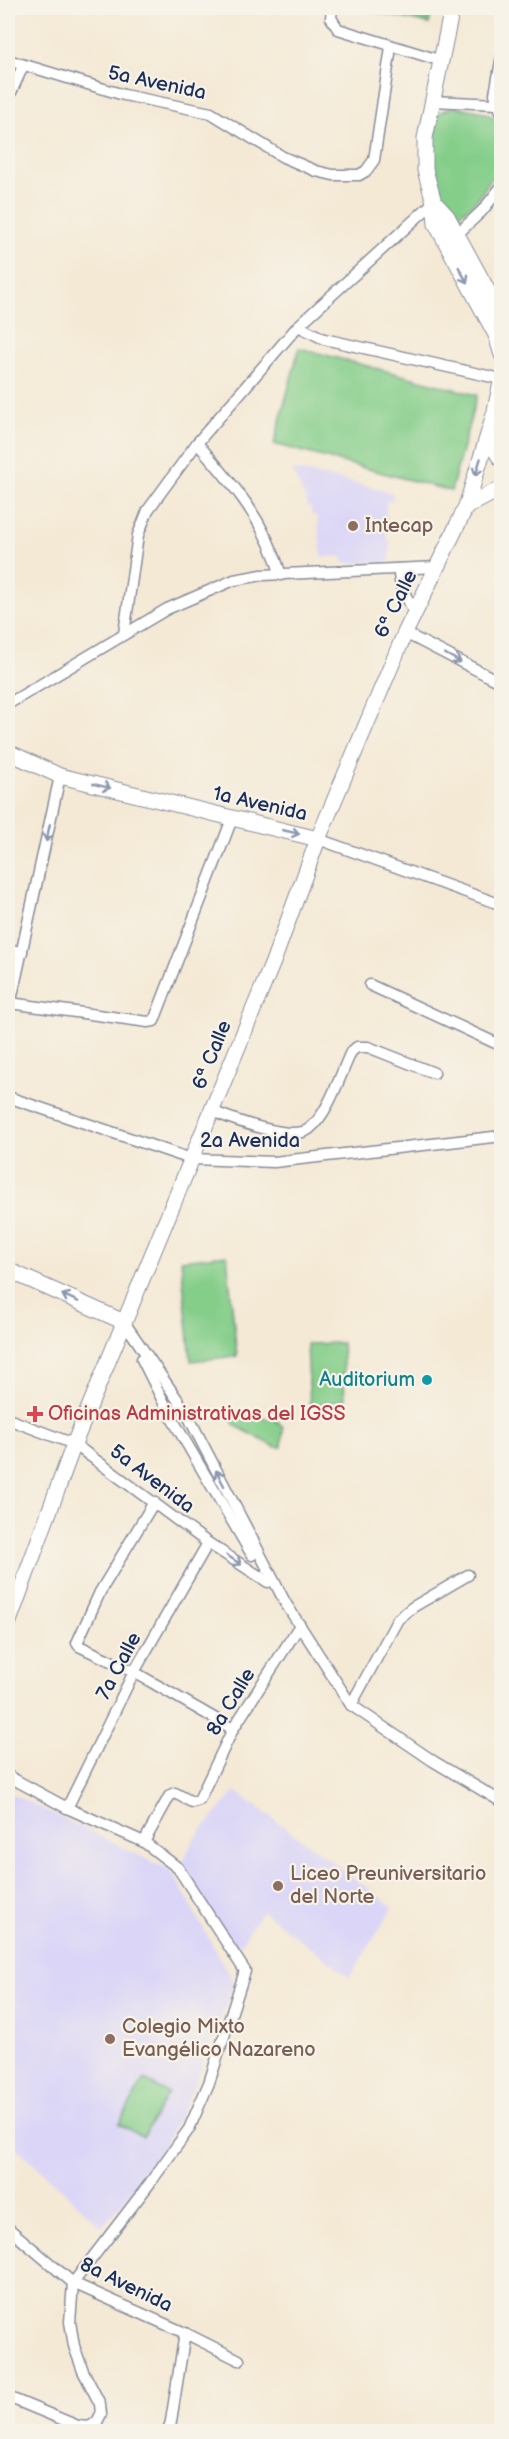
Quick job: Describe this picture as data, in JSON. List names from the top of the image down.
{
  "streets": {
    "main road": ["6ª Calle", "1a Avenida"],
    "street": [
      "5a Avenida",
      "2a Avenida",
      "7a Calle",
      "8a Calle",
      "8a Avenida"
    ]
  },
  "crossings": [
    ["5a Avenida", "6ª Calle"],
    ["5a Avenida", "7a Calle"],
    ["6ª Calle", "1a Avenida"],
    ["6ª Calle", "2a Avenida"]
  ],
  "one_way": ["1a Avenida"],
  "places": {
    "other": [
      "Intecap",
      "Auditorium",
      "Liceo Preuniversitario del Norte",
      "Colegio Mixto Evangélico Nazareno"
    ],
    "health": ["Oficinas Administrativas del IGSS"]
  }
}
